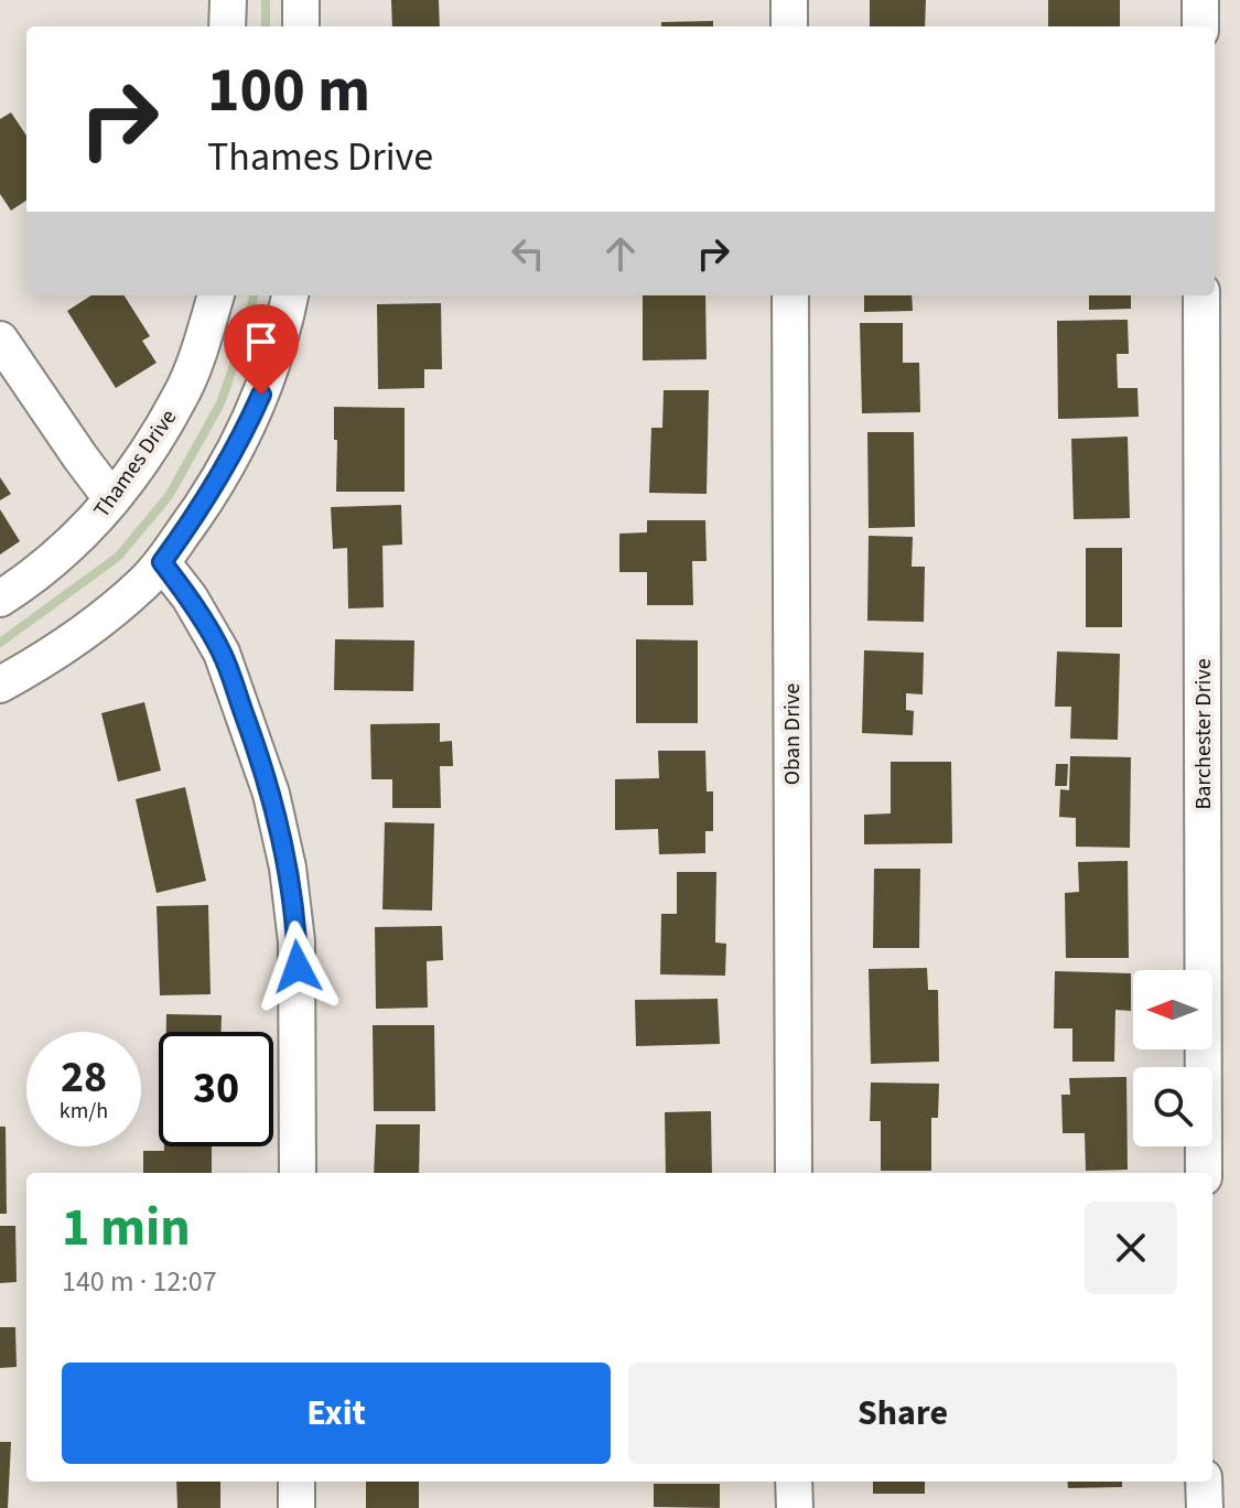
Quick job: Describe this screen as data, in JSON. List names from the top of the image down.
{
  "streets": {
    "street": ["Thames Drive", "Oban Drive", "Barchester Drive"]
  },
  "north": "left",
  "page": {
    "turn": ["100 m", "Thames Drive"],
    "speed": "28 km/h",
    "limit": "30",
    "heading": ["1 min", "140 m · 12:07"],
    "buttons": ["Exit", "Share"]
  }
}
